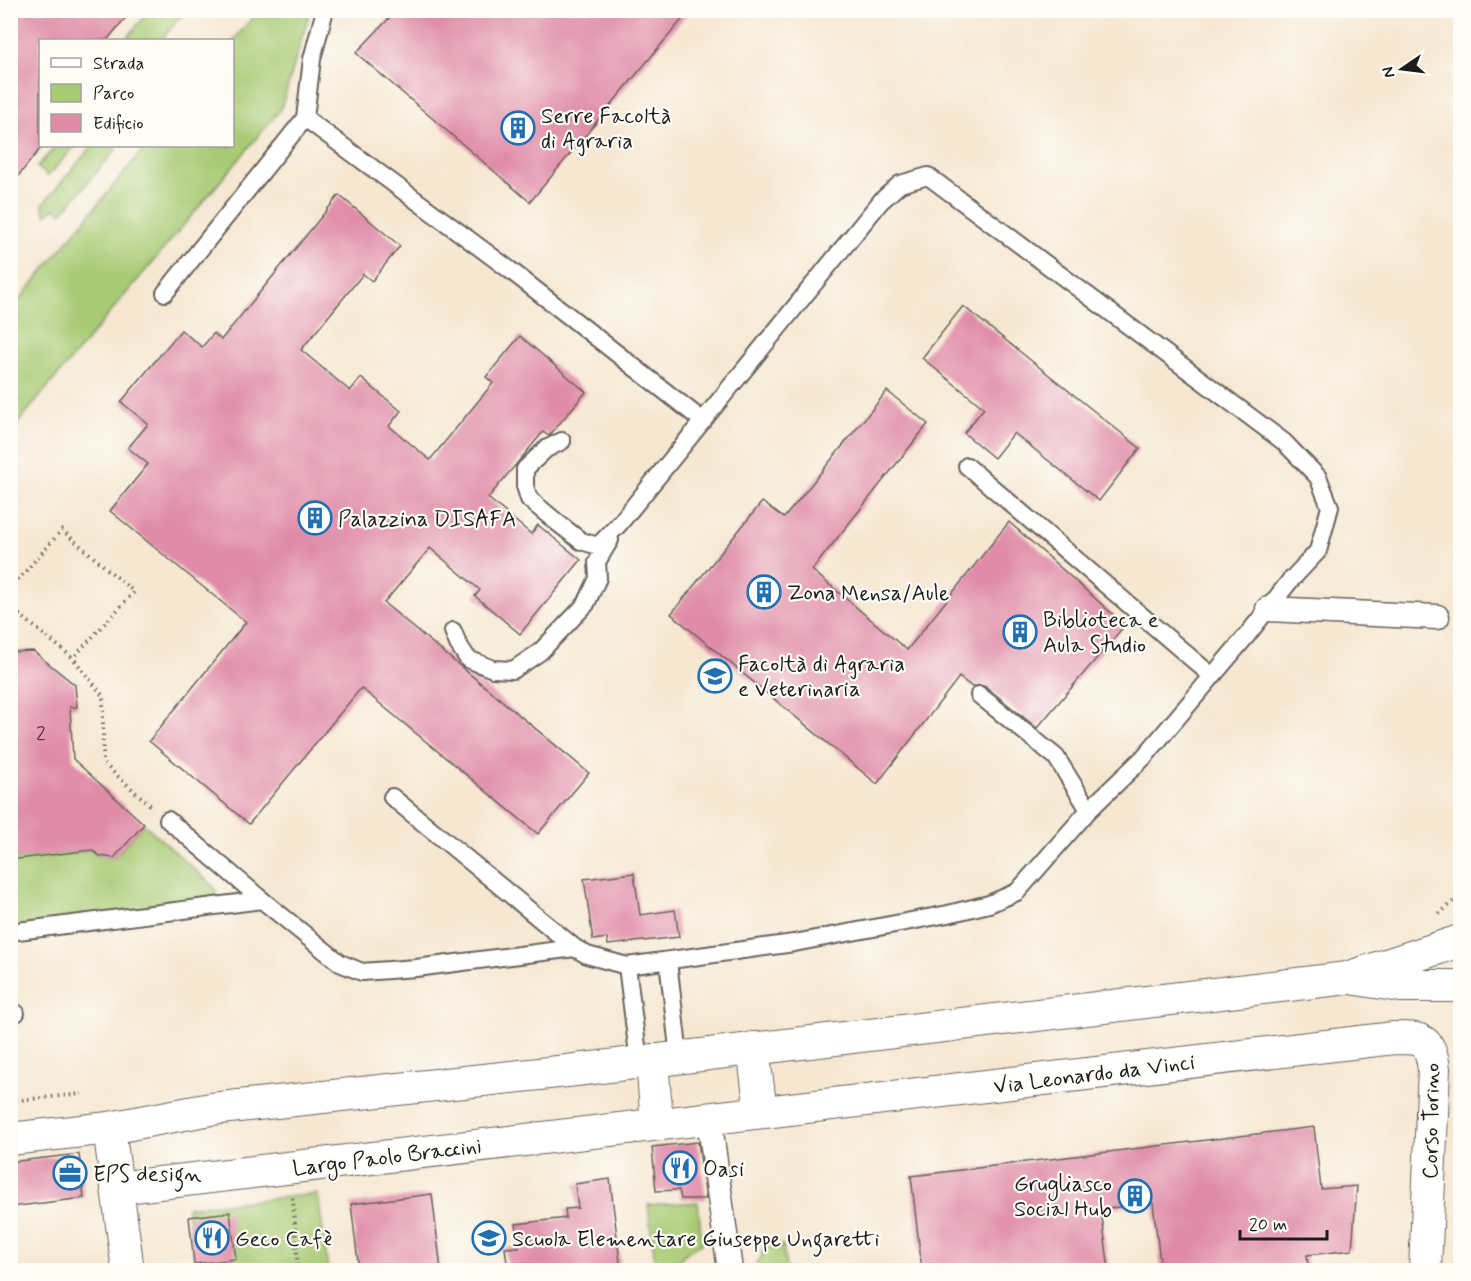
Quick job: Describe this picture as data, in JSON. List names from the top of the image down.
{
  "streets": {
    "street": ["Via Leonardo da Vinci", "Corso Torino", "Largo Paolo Braccini"]
  },
  "crossings": [
    ["Via Leonardo da Vinci", "Corso Torino"],
    ["Via Leonardo da Vinci", "Largo Paolo Braccini"]
  ],
  "places": {
    "building": [
      "Serre Facoltà di Agraria",
      "Palazzina DISAFA",
      "Zona Mensa/Aule",
      "Biblioteca e Aula Studio",
      "Grugliasco Social Hub"
    ],
    "school or university": ["Facoltà di Agraria e Veterinaria", "Scuola Elementare Giuseppe Ungaretti"],
    "restaurant": ["Oasi", "Geco Cafè"],
    "office": ["EPS design"]
  },
  "house_numbers": ["2"],
  "legend": ["Strada", "Parco", "Edificio"],
  "scale_bar": "20 m",
  "north": "left"
}
